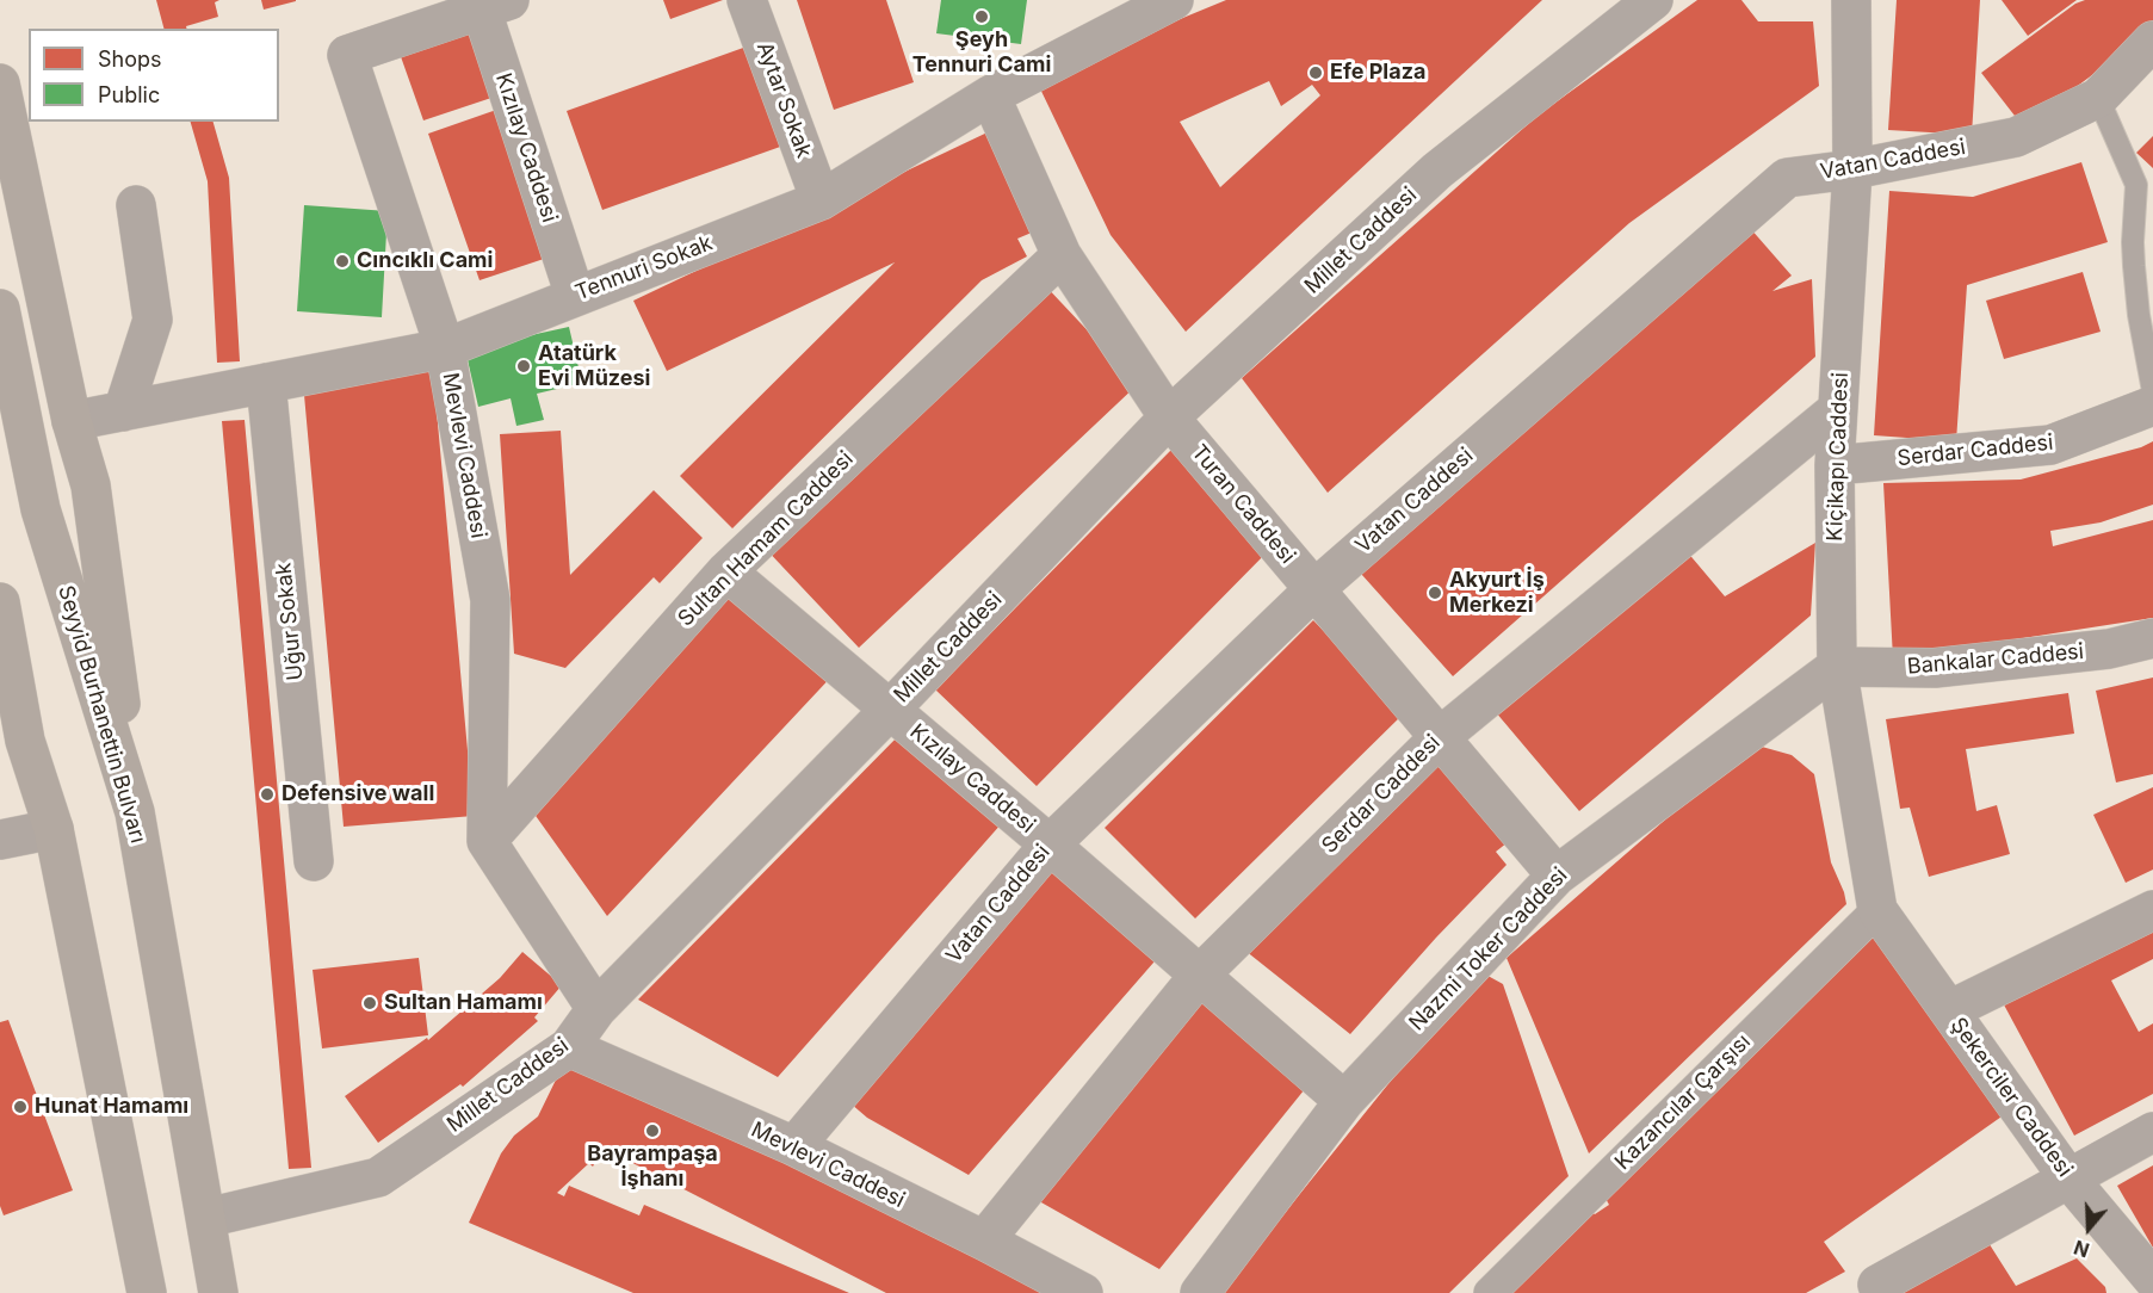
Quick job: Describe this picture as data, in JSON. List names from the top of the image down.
{
  "streets": {
    "main road": ["Seyyid Burhanettin Bulvarı"],
    "street": [
      "Aytar Sokak",
      "Kızılay Caddesi",
      "Vatan Caddesi",
      "Millet Caddesi",
      "Tennuri Sokak",
      "Serdar Caddesi",
      "Mevlevi Caddesi",
      "Kiçikapı Caddesi",
      "Turan Caddesi",
      "Sultan Hamam Caddesi",
      "Uğur Sokak",
      "Bankalar Caddesi",
      "Nazmi Toker Caddesi",
      "Şekerciler Caddesi",
      "Kazancılar Çarşısı"
    ]
  },
  "crossings": [
    ["Aytar Sokak", "Tennuri Sokak"],
    ["Kızılay Caddesi", "Vatan Caddesi"],
    ["Kızılay Caddesi", "Millet Caddesi"],
    ["Kızılay Caddesi", "Tennuri Sokak"],
    ["Kızılay Caddesi", "Serdar Caddesi"],
    ["Kızılay Caddesi", "Mevlevi Caddesi"],
    ["Kızılay Caddesi", "Sultan Hamam Caddesi"],
    ["Kızılay Caddesi", "Nazmi Toker Caddesi"],
    ["Vatan Caddesi", "Mevlevi Caddesi"],
    ["Vatan Caddesi", "Kiçikapı Caddesi"],
    ["Vatan Caddesi", "Turan Caddesi"],
    ["Millet Caddesi", "Mevlevi Caddesi"],
    ["Millet Caddesi", "Turan Caddesi"],
    ["Millet Caddesi", "Seyyid Burhanettin Bulvarı"],
    ["Tennuri Sokak", "Mevlevi Caddesi"],
    ["Tennuri Sokak", "Turan Caddesi"],
    ["Tennuri Sokak", "Uğur Sokak"],
    ["Serdar Caddesi", "Mevlevi Caddesi"],
    ["Serdar Caddesi", "Kiçikapı Caddesi"],
    ["Serdar Caddesi", "Turan Caddesi"],
    ["Mevlevi Caddesi", "Sultan Hamam Caddesi"],
    ["Kiçikapı Caddesi", "Bankalar Caddesi"],
    ["Kiçikapı Caddesi", "Nazmi Toker Caddesi"],
    ["Kiçikapı Caddesi", "Şekerciler Caddesi"],
    ["Kiçikapı Caddesi", "Kazancılar Çarşısı"],
    ["Turan Caddesi", "Sultan Hamam Caddesi"],
    ["Turan Caddesi", "Nazmi Toker Caddesi"],
    ["Bankalar Caddesi", "Nazmi Toker Caddesi"],
    ["Şekerciler Caddesi", "Kazancılar Çarşısı"]
  ],
  "places": [
    "Şeyh Tennuri Cami",
    "Efe Plaza",
    "Cıncıklı Cami",
    "Atatürk Evi Müzesi",
    "Akyurt İş Merkezi",
    "Defensive wall",
    "Sultan Hamamı",
    "Hunat Hamamı",
    "Bayrampaşa İşhanı"
  ],
  "legend": ["Shops", "Public"],
  "north": "bottom"
}
